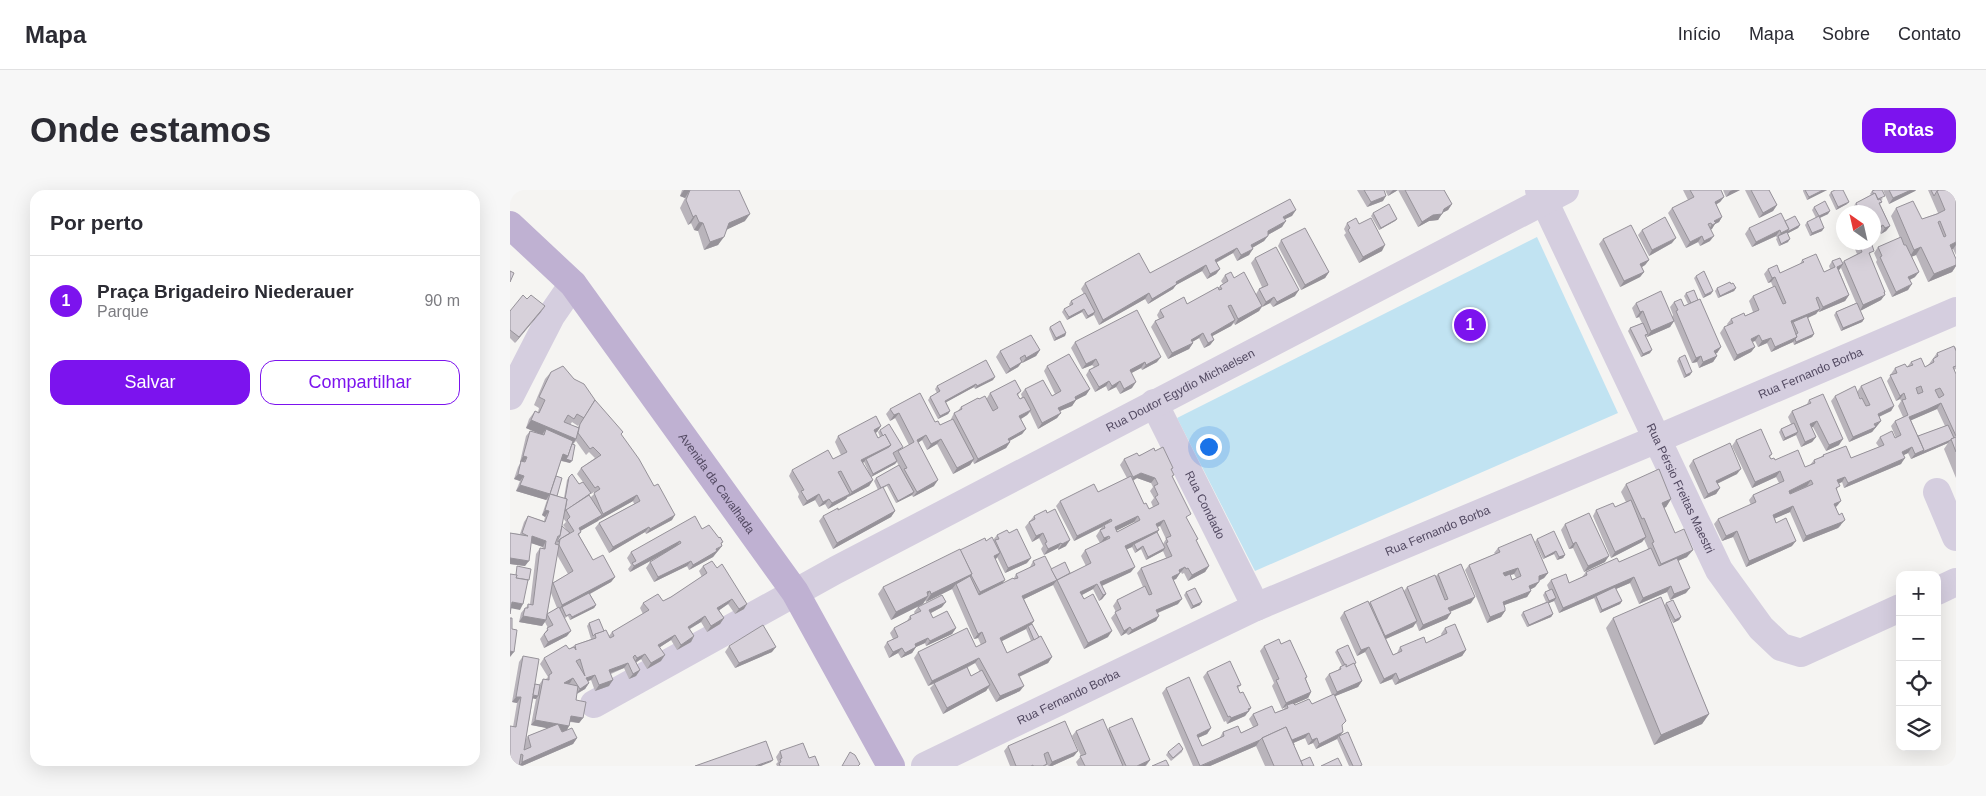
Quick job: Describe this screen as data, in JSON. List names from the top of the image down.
{
  "streets": {
    "main road": ["Avenida da Cavalhada"],
    "street": [
      "Rua Fernando Borba",
      "Rua Doutor Egydio Michaelsen",
      "Rua Pérsio Freitas Maestri",
      "Rua Condado"
    ]
  },
  "crossings": [
    ["Rua Fernando Borba", "Rua Pérsio Freitas Maestri"],
    ["Rua Fernando Borba", "Rua Condado"],
    ["Rua Doutor Egydio Michaelsen", "Avenida da Cavalhada"],
    ["Rua Doutor Egydio Michaelsen", "Rua Pérsio Freitas Maestri"],
    ["Rua Doutor Egydio Michaelsen", "Rua Condado"]
  ],
  "north": "top left",
  "page": {
    "header": "Mapa",
    "nav": [
      "Início",
      "Mapa",
      "Sobre",
      "Contato"
    ],
    "buttons": [
      "Rotas",
      ["Salvar", "Compartilhar"]
    ],
    "title": "Onde estamos",
    "heading": "Por perto",
    "list": [
      {
        "mark": "1",
        "name": "Praça Brigadeiro Niederauer",
        "note": "Parque",
        "value": "90 m"
      }
    ],
    "pins": "1",
    "map_buttons": ["+", "−"]
  }
}
